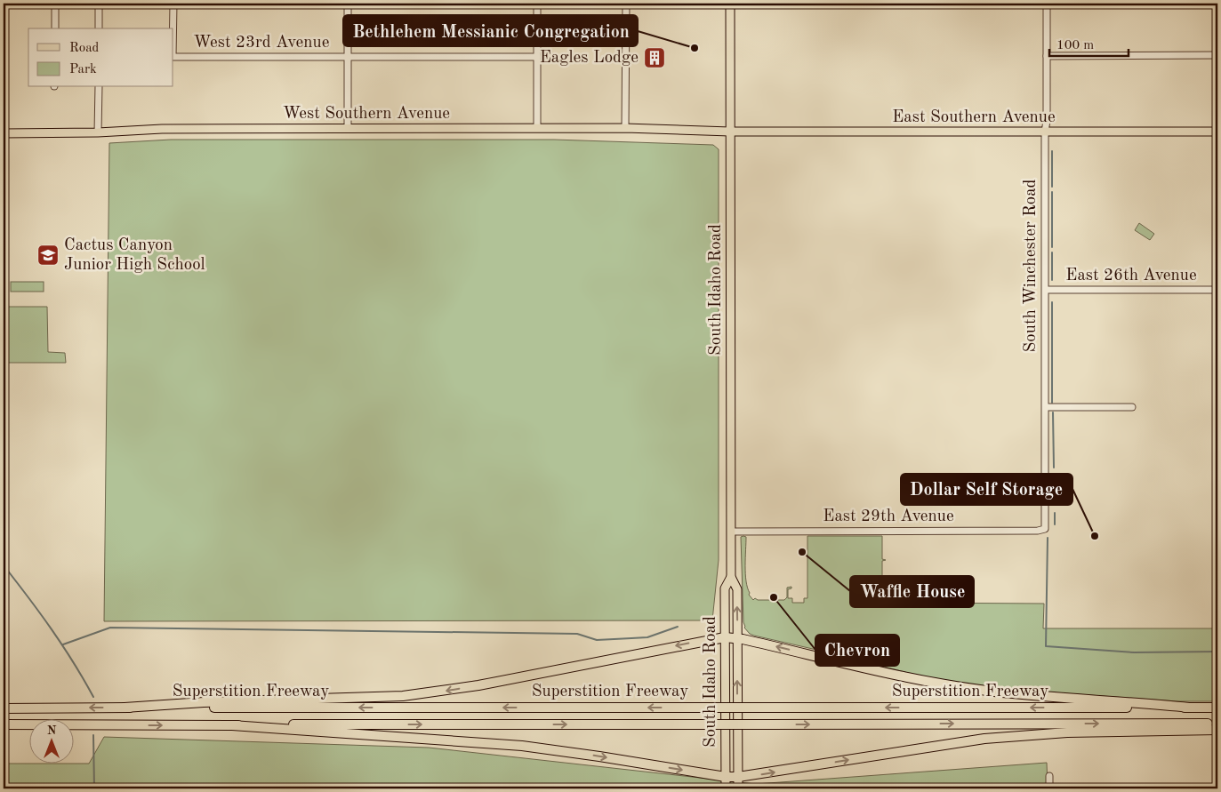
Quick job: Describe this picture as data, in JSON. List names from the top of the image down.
{
  "streets": {
    "highway": ["Superstition Freeway"],
    "main road": ["West Southern Avenue", "East Southern Avenue", "South Idaho Road"],
    "street": [
      "West 23rd Avenue",
      "South Winchester Road",
      "East 26th Avenue",
      "East 29th Avenue"
    ]
  },
  "crossings": [
    ["West Southern Avenue", "East Southern Avenue"],
    ["West Southern Avenue", "South Idaho Road"],
    ["East Southern Avenue", "South Winchester Road"],
    ["East Southern Avenue", "South Idaho Road"],
    ["South Winchester Road", "East 26th Avenue"],
    ["South Winchester Road", "East 29th Avenue"],
    ["South Idaho Road", "East 29th Avenue"]
  ],
  "places": {
    "other": [
      "Bethlehem Messianic Congregation",
      "Dollar Self Storage",
      "Waffle House",
      "Chevron"
    ],
    "building": ["Eagles Lodge"],
    "school or university": ["Cactus Canyon Junior High School"]
  },
  "legend": ["Road", "Park"],
  "scale_bar": "100 m",
  "north": "top"
}
